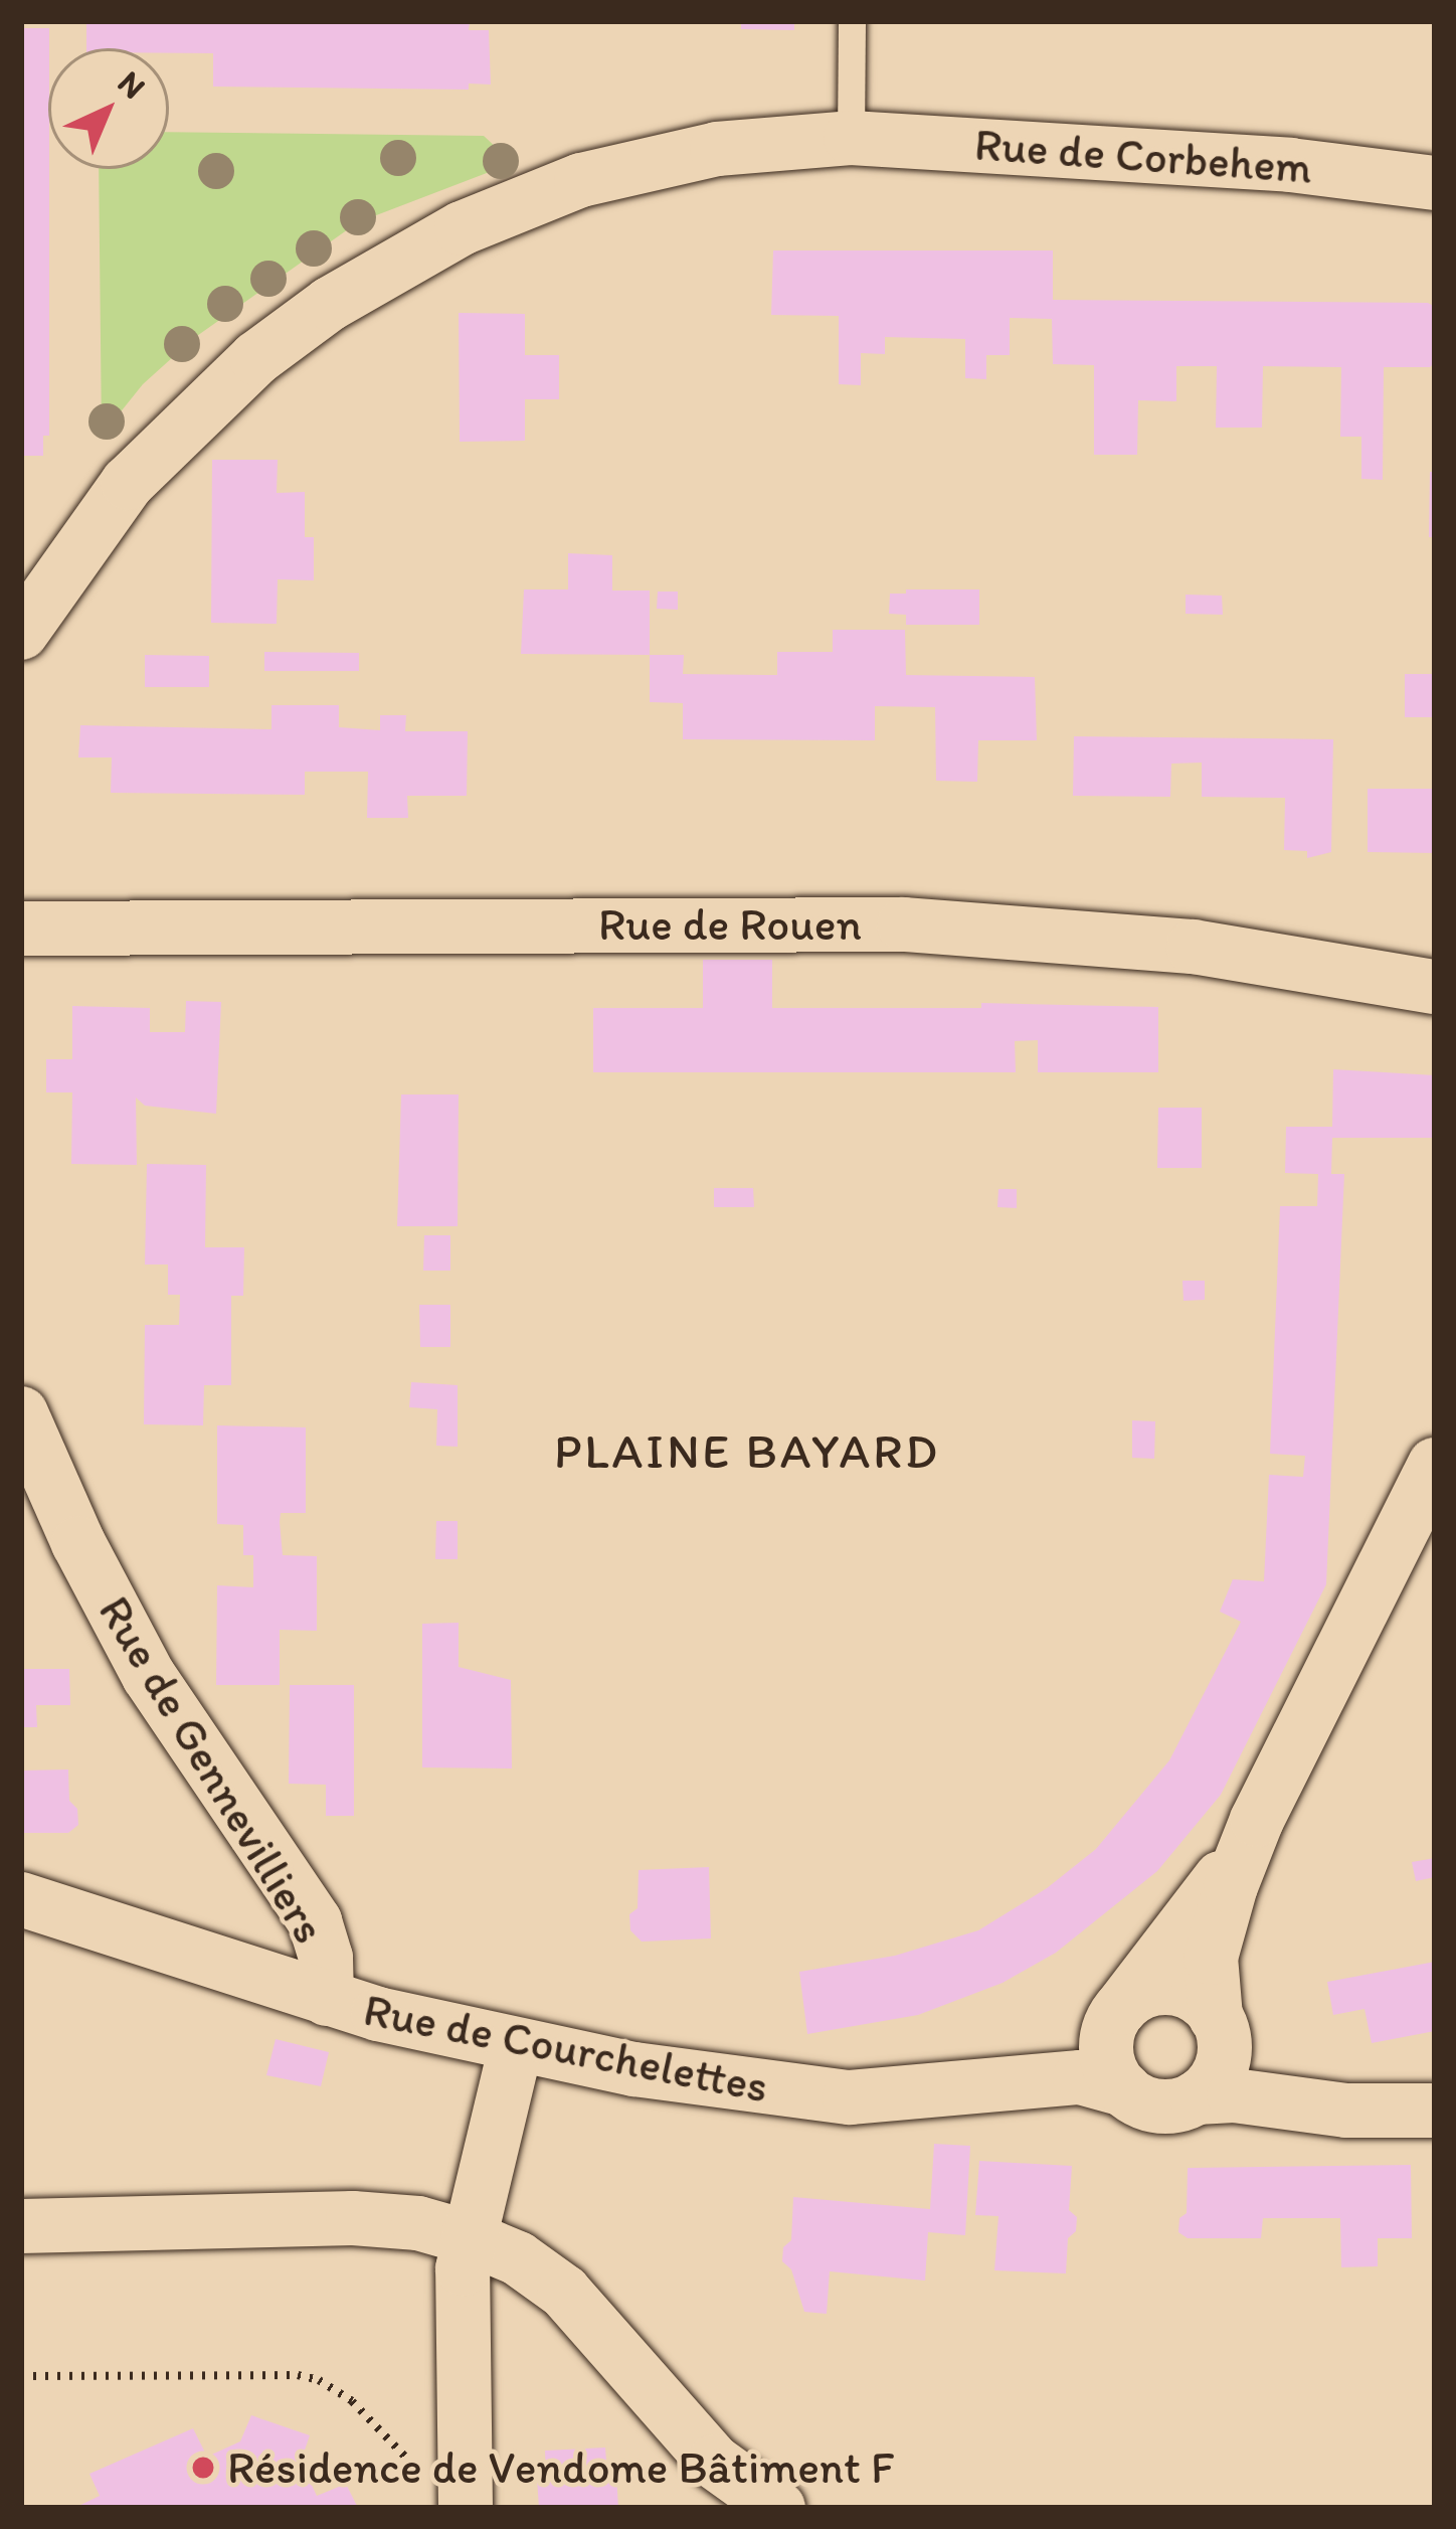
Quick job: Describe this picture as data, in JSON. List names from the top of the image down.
{
  "streets": {
    "street": [
      "Rue de Corbehem",
      "Rue de Rouen",
      "Rue de Gennevilliers",
      "Rue de Courchelettes"
    ]
  },
  "crossings": [
    ["Rue de Gennevilliers", "Rue de Courchelettes"]
  ],
  "districts": ["PLAINE BAYARD"],
  "places": ["Résidence de Vendome Bâtiment F"],
  "north": "top right"
}
